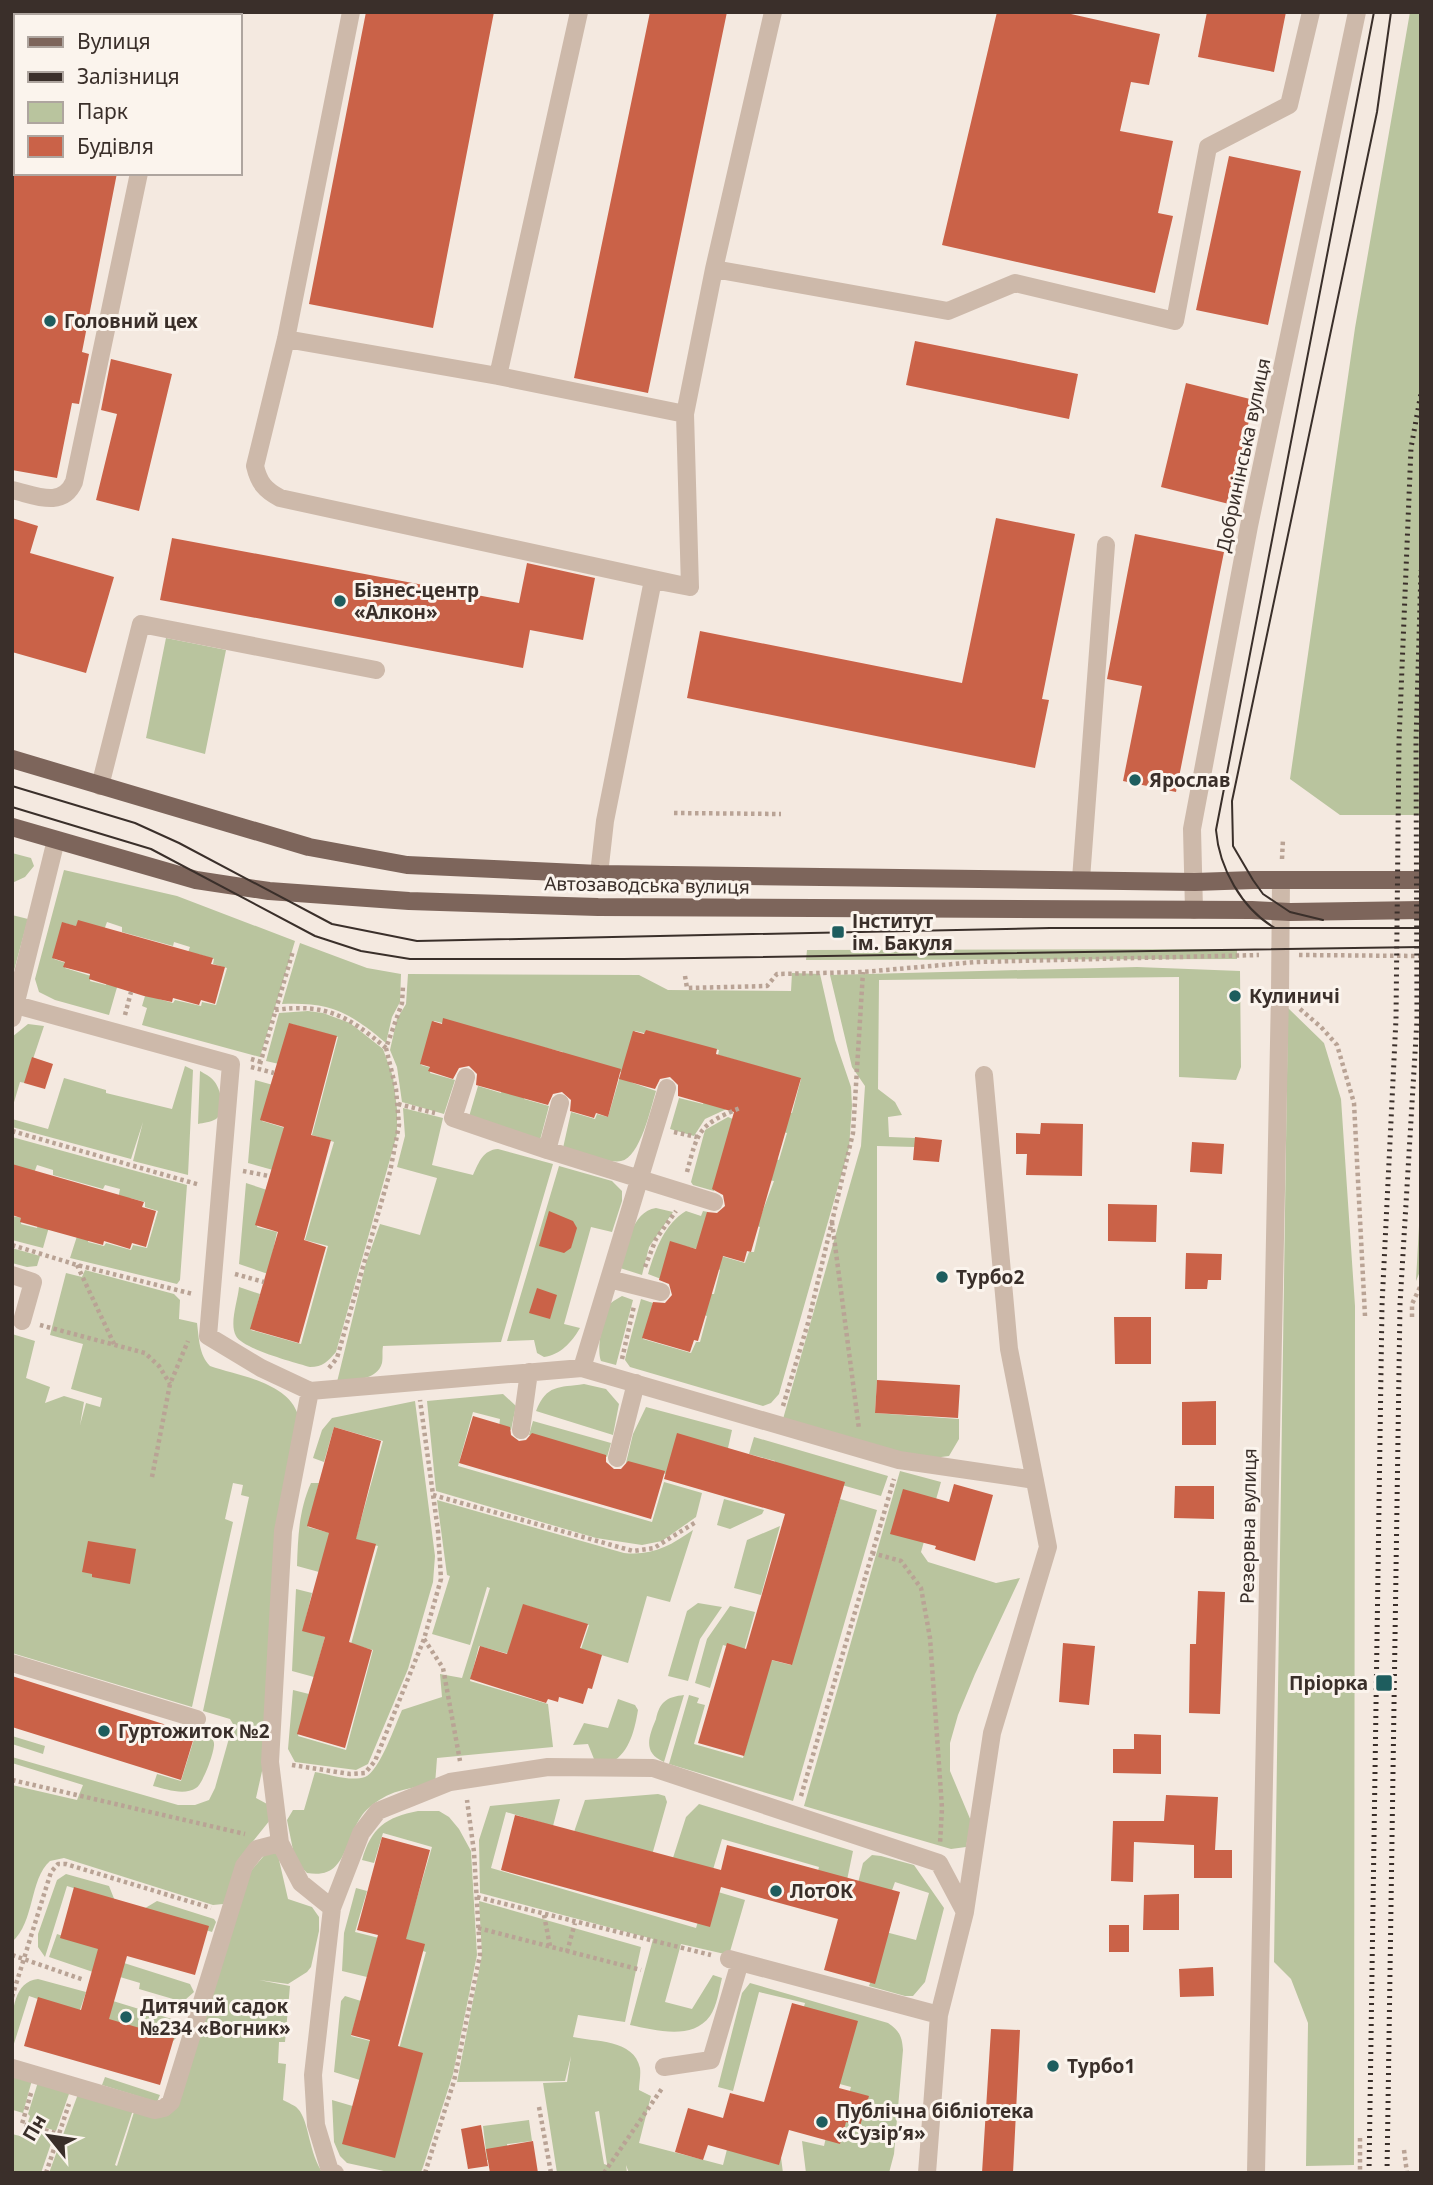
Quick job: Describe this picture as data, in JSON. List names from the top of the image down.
{
  "streets": {
    "main road": ["Автозаводська вулиця"],
    "street": ["Добринінська вулиця", "Резервна вулиця"]
  },
  "crossings": [
    ["Добринінська вулиця", "Автозаводська вулиця"],
    ["Автозаводська вулиця", "Резервна вулиця"]
  ],
  "places": {
    "other": [
      "Головний цех",
      "Бізнес-центр «Алкон»",
      "Ярослав",
      "Кулиничі",
      "Турбо2",
      "Гуртожиток №2",
      "ЛотОК",
      "Дитячий садок №234 «Вогник»",
      "Турбо1",
      "Публічна бібліотека «Сузір’я»"
    ],
    "transit": ["Інститут ім. Бакуля", "Пріорка"]
  },
  "legend": [
    "Вулиця",
    "Залізниця",
    "Парк",
    "Будівля"
  ],
  "north": "top left"
}
